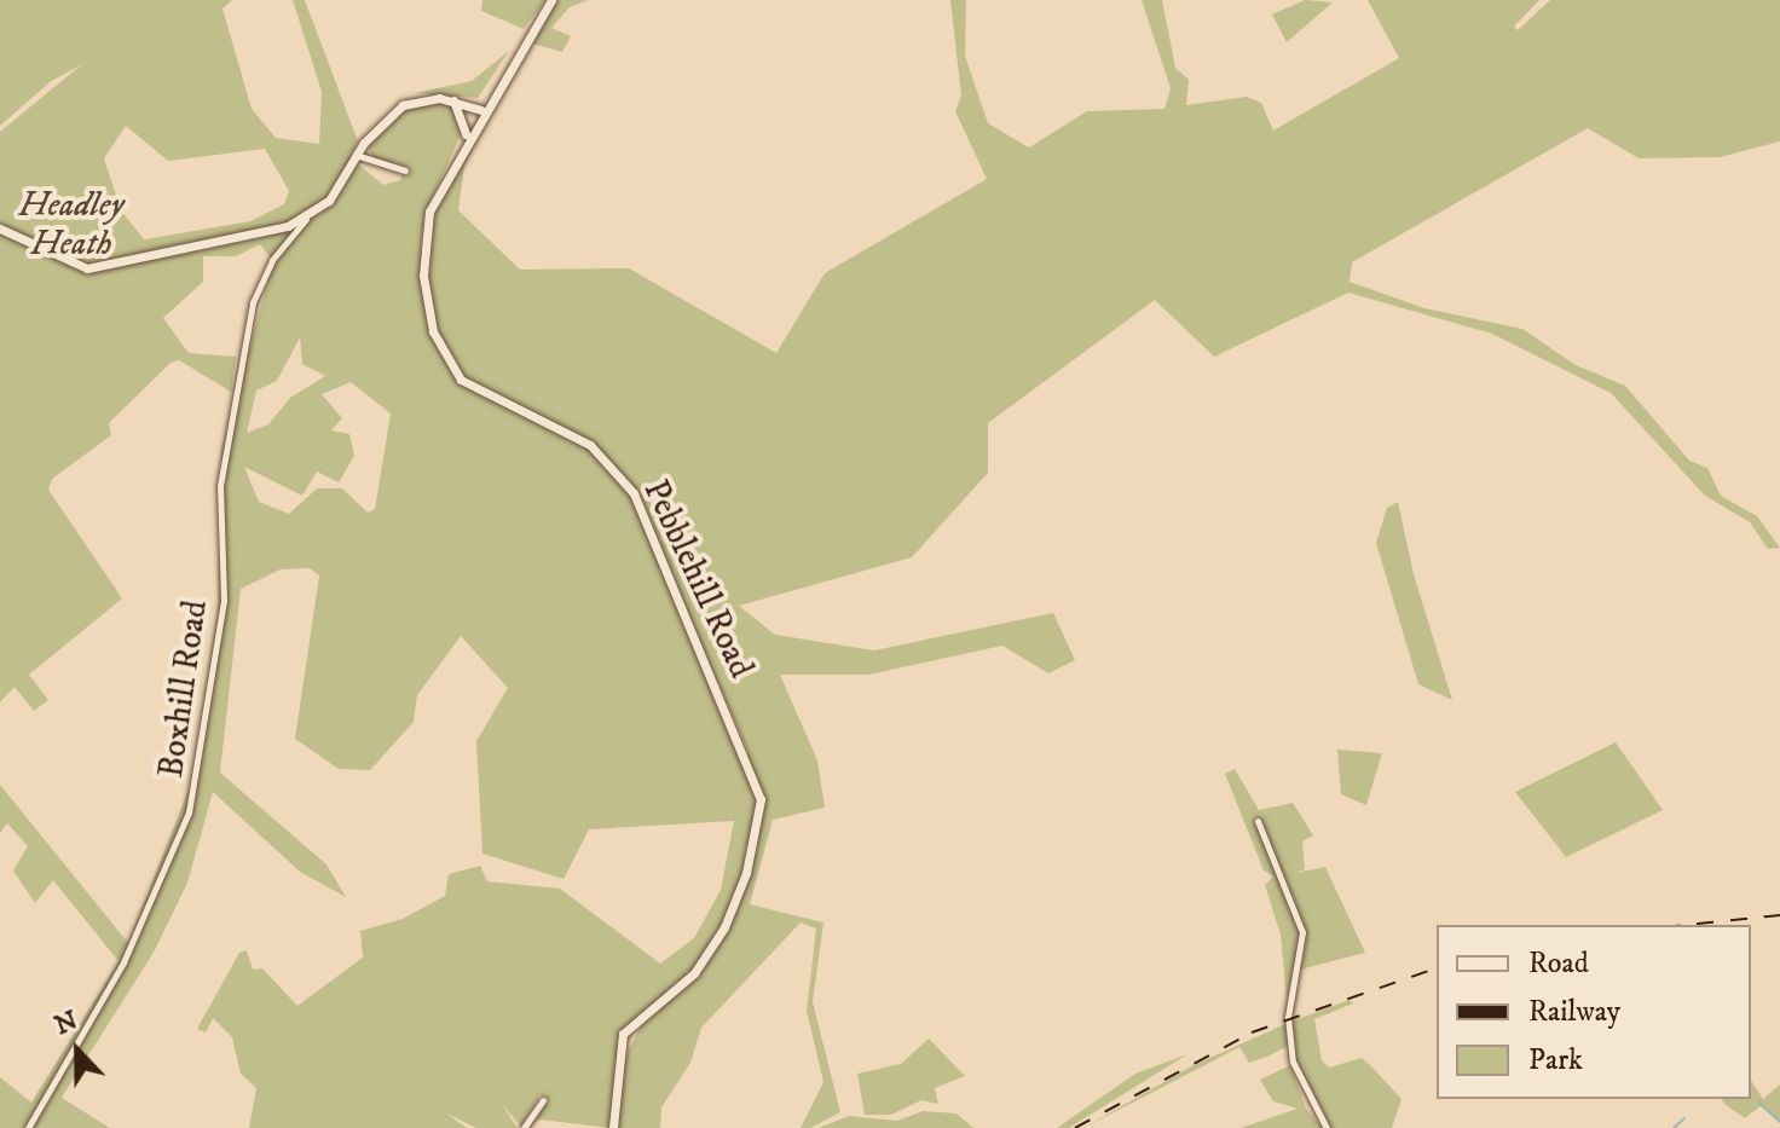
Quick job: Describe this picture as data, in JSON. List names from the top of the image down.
{
  "streets": {
    "main road": ["Pebblehill Road"],
    "street": ["Boxhill Road"]
  },
  "parks": ["Headley Heath"],
  "legend": ["Road", "Railway", "Park"],
  "north": "top"
}
